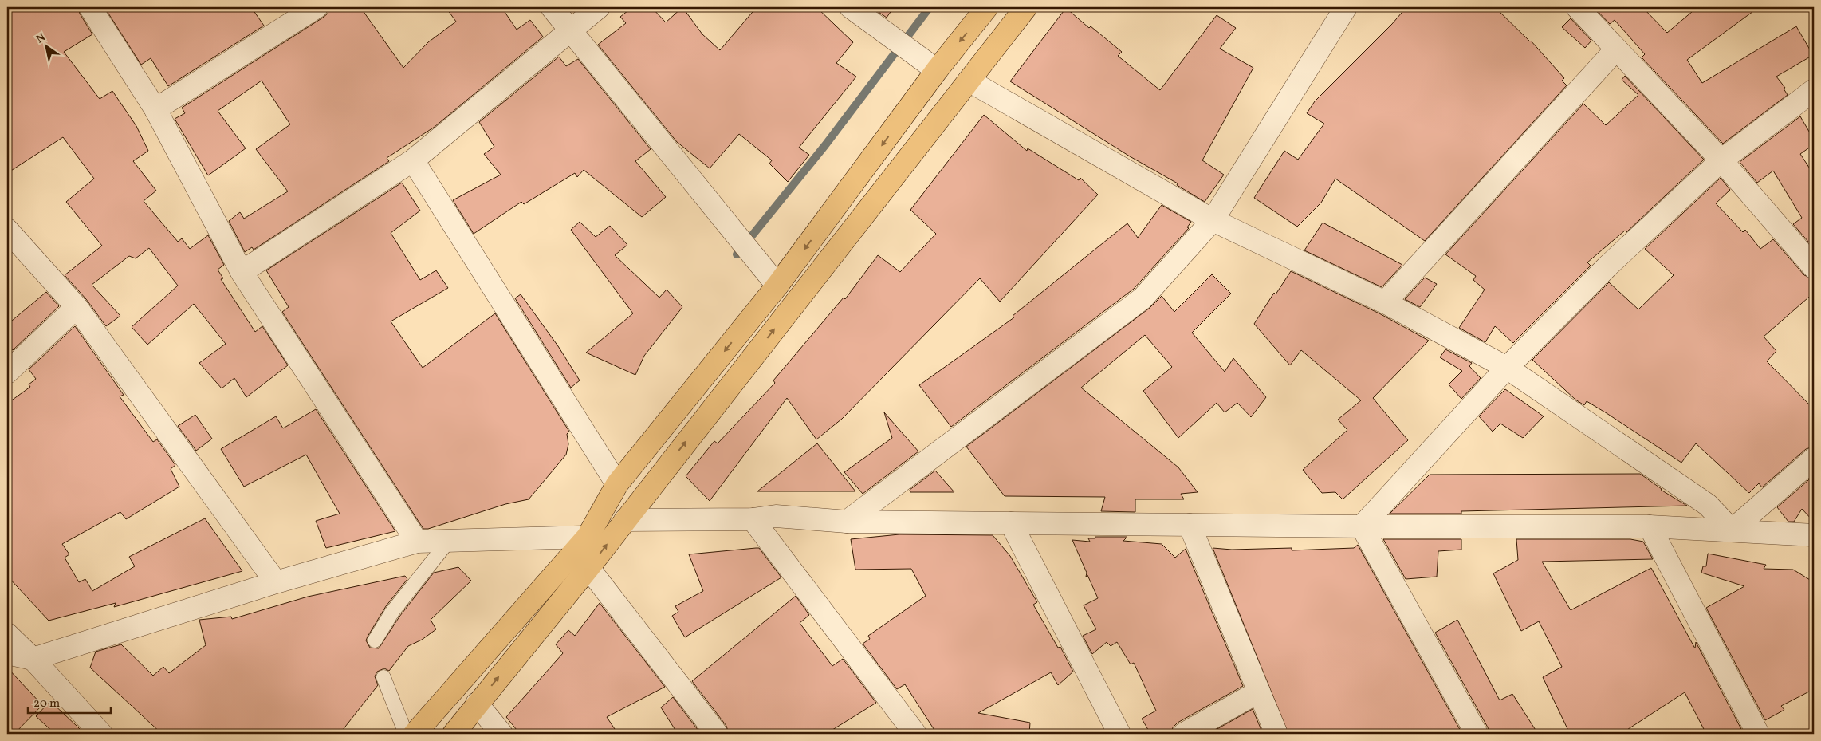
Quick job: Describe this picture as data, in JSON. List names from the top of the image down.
{
  "scale_bar": "20 m",
  "north": "top left"
}
